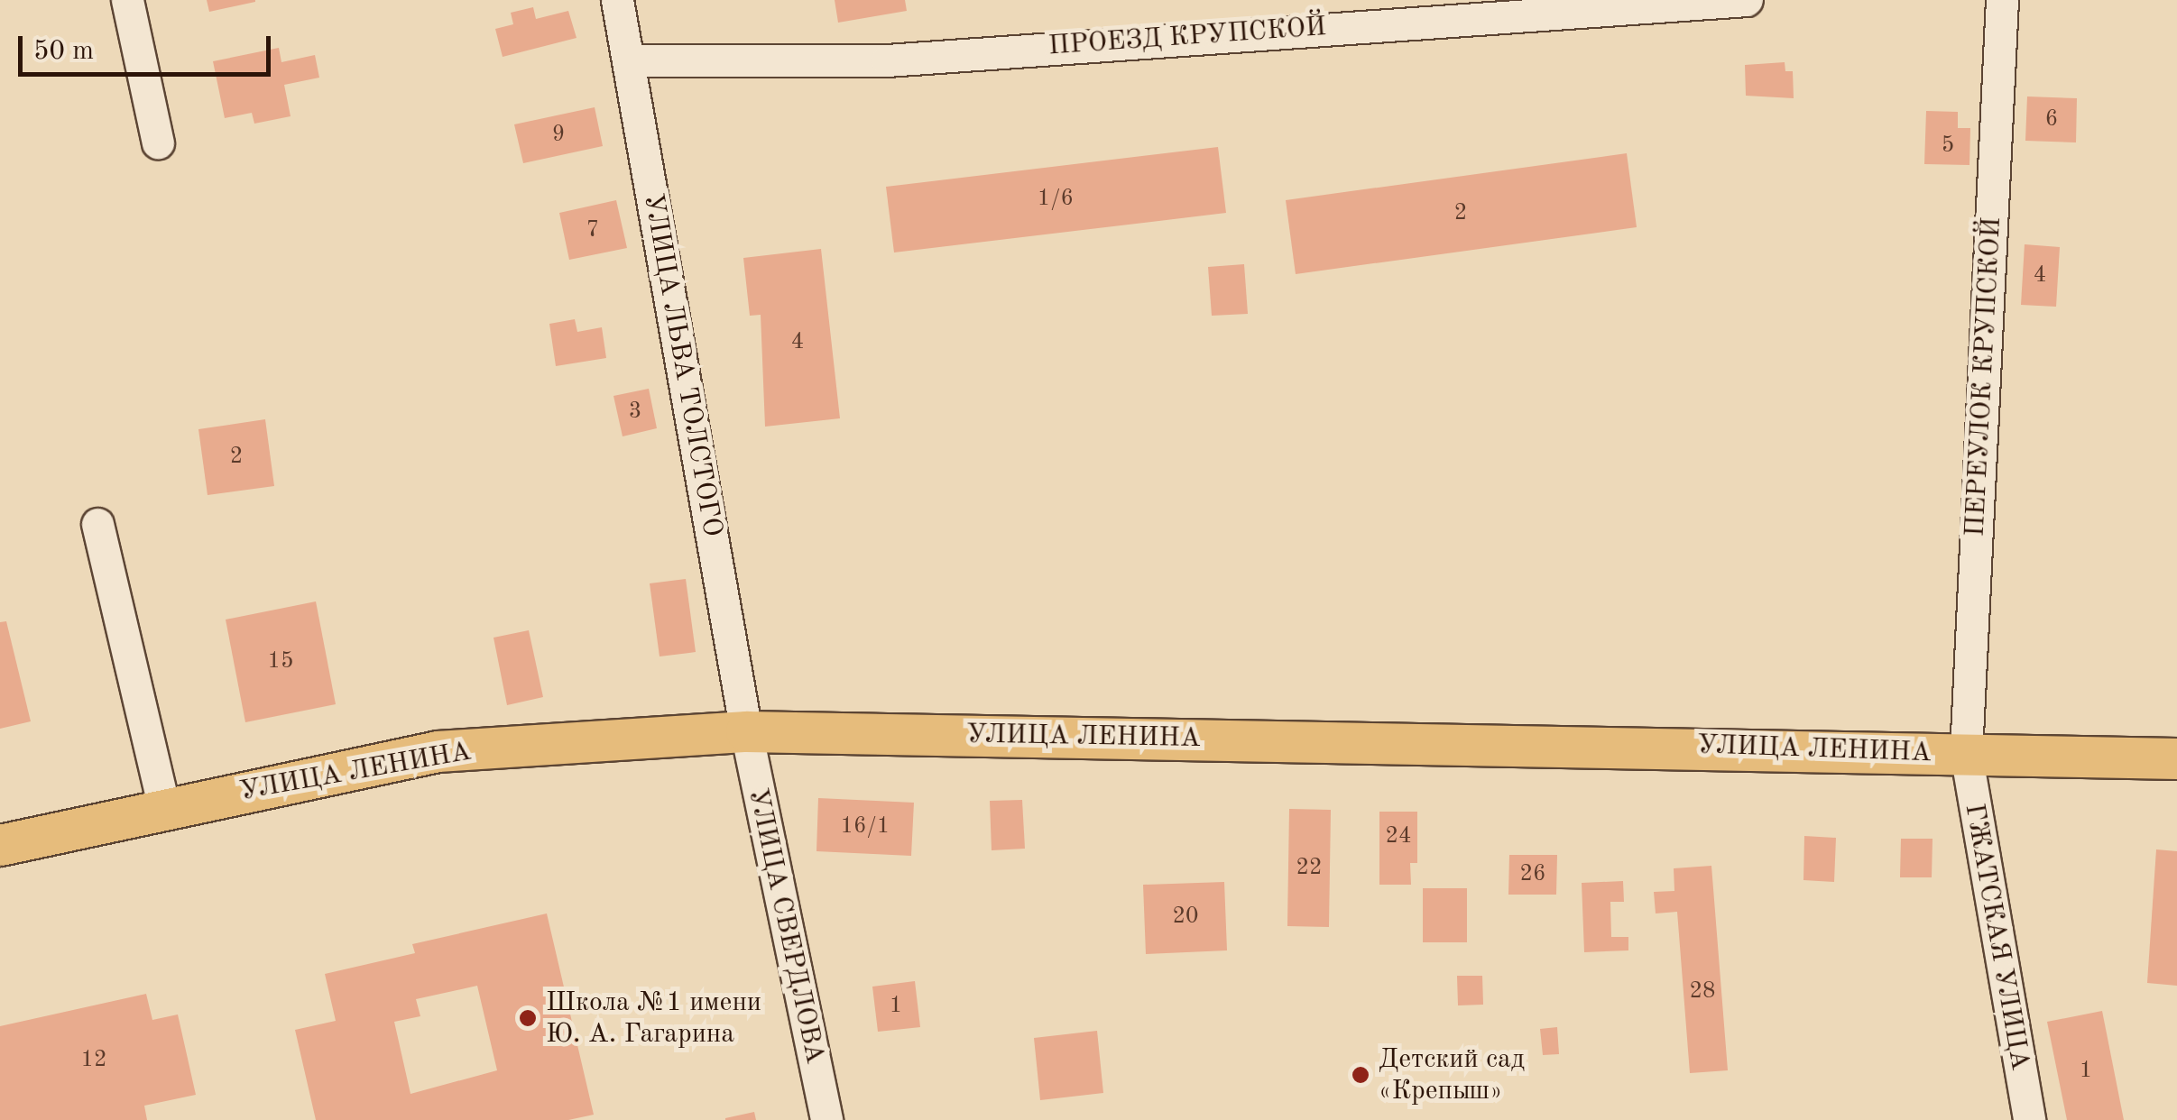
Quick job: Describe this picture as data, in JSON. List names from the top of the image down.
{
  "streets": {
    "main road": ["УЛИЦА ЛЕНИНА"],
    "street": [
      "ПРОЕЗД КРУПСКОЙ",
      "УЛИЦА ЛЬВА ТОЛСТОГО",
      "ПЕРЕУЛОК КРУПСКОЙ",
      "УЛИЦА СВЕРДЛОВА",
      "ГЖАТСКАЯ УЛИЦА"
    ]
  },
  "crossings": [
    ["ПРОЕЗД КРУПСКОЙ", "УЛИЦА ЛЬВА ТОЛСТОГО"],
    ["УЛИЦА ЛЬВА ТОЛСТОГО", "УЛИЦА ЛЕНИНА"],
    ["УЛИЦА ЛЬВА ТОЛСТОГО", "УЛИЦА СВЕРДЛОВА"],
    ["ПЕРЕУЛОК КРУПСКОЙ", "УЛИЦА ЛЕНИНА"],
    ["ПЕРЕУЛОК КРУПСКОЙ", "ГЖАТСКАЯ УЛИЦА"],
    ["УЛИЦА ЛЕНИНА", "УЛИЦА СВЕРДЛОВА"],
    ["УЛИЦА ЛЕНИНА", "ГЖАТСКАЯ УЛИЦА"]
  ],
  "places": ["Школа №1 имени Ю. А. Гагарина", "Детский сад «Крепыш»"],
  "house_numbers": [
    "6",
    "9",
    "5",
    "1/6",
    "2",
    "7",
    "4",
    "4",
    "3",
    "2",
    "15",
    "16/1",
    "24",
    "22",
    "26",
    "20",
    "28",
    "1",
    "12",
    "1"
  ],
  "scale_bar": "50 m"
}
